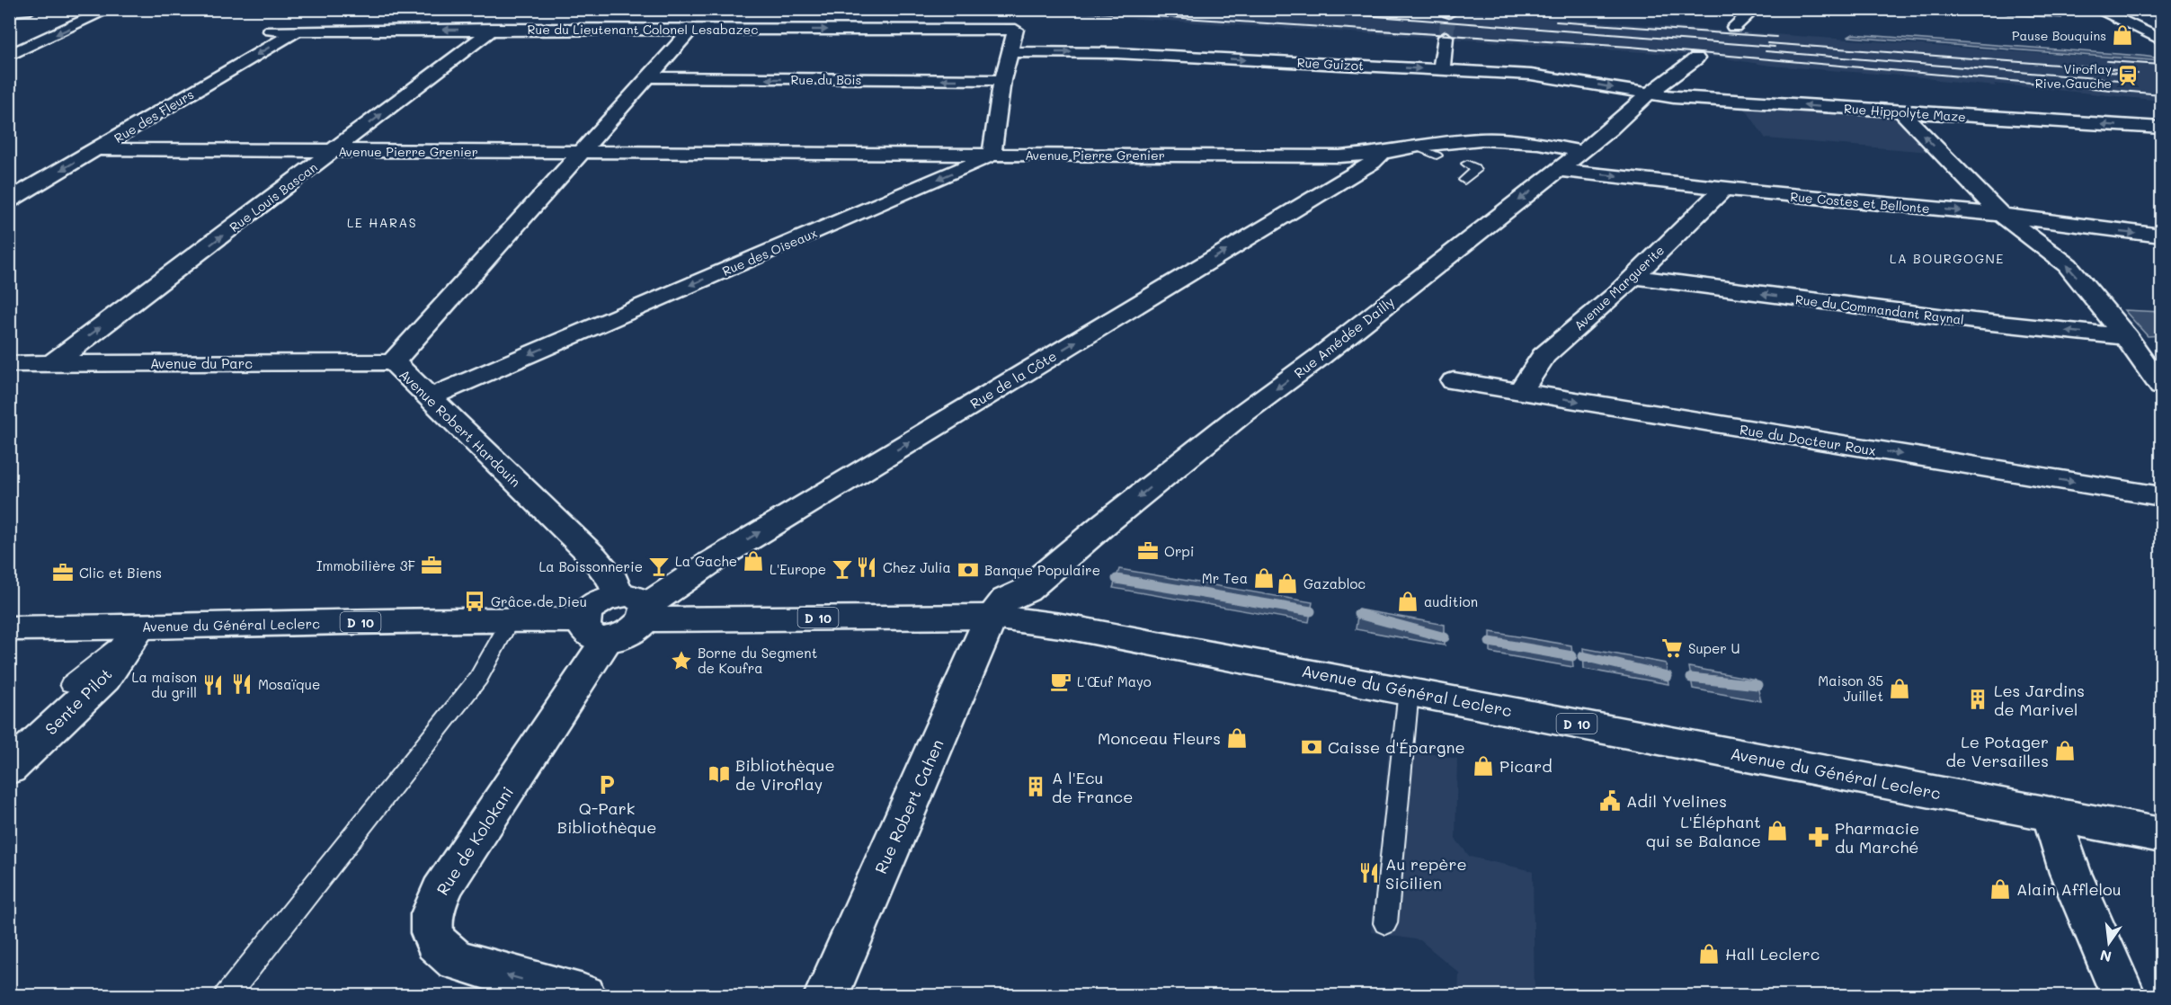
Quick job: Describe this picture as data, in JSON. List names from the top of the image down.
{
  "streets": {
    "street": [
      "Rue du Lieutenant Colonel Lesabazec",
      "Rue Guizot",
      "Rue du Bois",
      "Rue Hippolyte Maze",
      "Rue des Fleurs",
      "Avenue Pierre Grenier",
      "Rue Louis Bascan",
      "Rue Costes et Bellonte",
      "Rue des Oiseaux",
      "Avenue Marguerite",
      "Rue du Commandant Raynal",
      "Rue Amédée Dailly",
      "Avenue du Parc",
      "Rue de la Côte",
      "Avenue Robert Hardouin",
      "Rue du Docteur Roux",
      "D 10",
      "Avenue du Général Leclerc",
      "Sente Pilot",
      "Rue Robert Cahen",
      "Rue de Kolokani"
    ]
  },
  "crossings": [
    ["Rue du Lieutenant Colonel Lesabazec", "Rue Guizot"],
    ["Rue du Lieutenant Colonel Lesabazec", "Rue des Fleurs"],
    ["Rue du Lieutenant Colonel Lesabazec", "Rue Louis Bascan"],
    ["Rue du Lieutenant Colonel Lesabazec", "Avenue Robert Hardouin"],
    ["Rue Guizot", "Rue Hippolyte Maze"],
    ["Rue Guizot", "Rue Amédée Dailly"],
    ["Rue du Bois", "Avenue Robert Hardouin"],
    ["Rue Hippolyte Maze", "Rue Amédée Dailly"],
    ["Rue des Fleurs", "Avenue Pierre Grenier"],
    ["Avenue Pierre Grenier", "Rue Louis Bascan"],
    ["Avenue Pierre Grenier", "Rue des Oiseaux"],
    ["Avenue Pierre Grenier", "Rue Amédée Dailly"],
    ["Avenue Pierre Grenier", "Rue de la Côte"],
    ["Avenue Pierre Grenier", "Avenue Robert Hardouin"],
    ["Rue Louis Bascan", "Avenue du Parc"],
    ["Rue Costes et Bellonte", "Avenue Marguerite"],
    ["Rue Costes et Bellonte", "Rue Amédée Dailly"],
    ["Rue des Oiseaux", "Avenue Robert Hardouin"],
    ["Avenue Marguerite", "Rue du Commandant Raynal"],
    ["Avenue Marguerite", "Rue du Docteur Roux"],
    ["Rue Amédée Dailly", "Avenue du Général Leclerc"],
    ["Rue Amédée Dailly", "Rue Robert Cahen"],
    ["Avenue du Parc", "Avenue Robert Hardouin"],
    ["Rue de la Côte", "Avenue Robert Hardouin"],
    ["Rue de la Côte", "Avenue du Général Leclerc"],
    ["Rue de la Côte", "Rue de Kolokani"],
    ["Avenue Robert Hardouin", "Avenue du Général Leclerc"],
    ["Avenue du Général Leclerc", "Sente Pilot"],
    ["Avenue du Général Leclerc", "Rue Robert Cahen"],
    ["Avenue du Général Leclerc", "Rue de Kolokani"]
  ],
  "one_way": [
    "Rue Guizot",
    "Rue du Bois",
    "Rue Hippolyte Maze",
    "Rue Louis Bascan",
    "Rue Costes et Bellonte",
    "Rue des Oiseaux",
    "Rue du Commandant Raynal",
    "Rue Amédée Dailly",
    "Rue de la Côte",
    "Rue du Docteur Roux"
  ],
  "districts": ["LE HARAS", "LA BOURGOGNE"],
  "places": {
    "shop": [
      "Pause Bouquins",
      "La Gache",
      "Mr Tea",
      "Gazabloc",
      "audition",
      "Maison 35 Juillet",
      "Monceau Fleurs",
      "Le Potager de Versailles",
      "Picard",
      "L'Éléphant qui se Balance",
      "Alain Afflelou",
      "Hall Leclerc"
    ],
    "station": ["Viroflay Rive Gauche"],
    "office": ["Orpi", "Immobilière 3F", "Clic et Biens"],
    "bar": ["La Boissonnerie", "L'Europe"],
    "restaurant": [
      "Chez Julia",
      "Mosaïque",
      "La maison du grill",
      "Au repère Sicilien"
    ],
    "bank": ["Banque Populaire", "Caisse d'Épargne"],
    "bus stop": ["Grâce de Dieu"],
    "supermarket": ["Super U"],
    "place": ["Borne du Segment de Koufra"],
    "cafe": ["L'Œuf Mayo"],
    "building": ["Les Jardins de Marivel", "A l'Ecu de France"],
    "library": ["Bibliothèque de Viroflay"],
    "parking": ["Q-Park Bibliothèque"],
    "public building": ["Adil Yvelines"],
    "pharmacy": ["Pharmacie du Marché"]
  },
  "north": "bottom"
}
